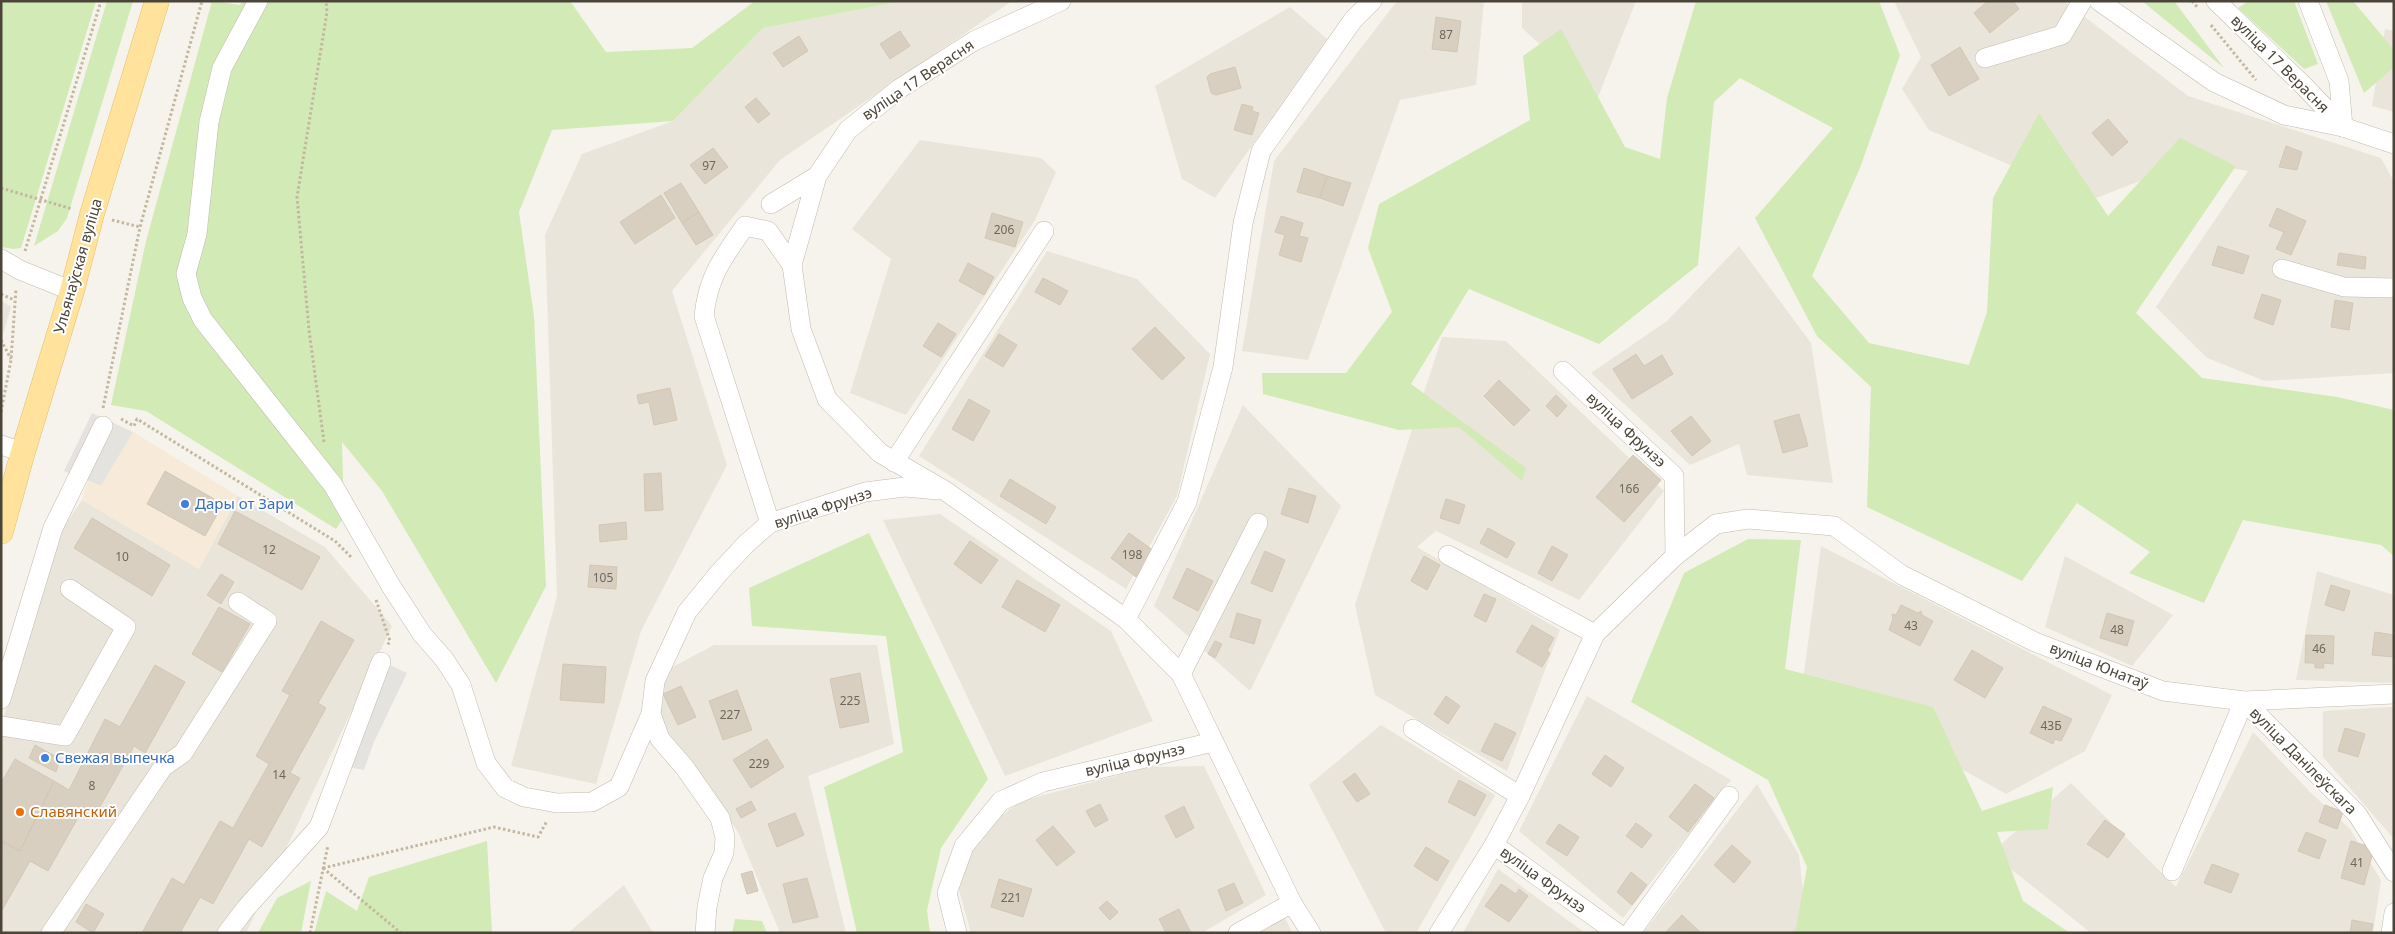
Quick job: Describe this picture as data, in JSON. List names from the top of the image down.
{
  "streets": {
    "main road": ["Ульянаўская вуліца"],
    "street": [
      "вуліца 17 Верасня",
      "вуліца Фрунзэ",
      "вуліца Юнатаў",
      "вуліца Данілеўскага"
    ]
  },
  "crossings": [
    ["вуліца 17 Верасня", "вуліца Фрунзэ"],
    ["вуліца Фрунзэ", "вуліца Юнатаў"],
    ["вуліца Юнатаў", "вуліца Данілеўскага"]
  ],
  "places": ["Дары от Зари", "Свежая выпечка", "Славянский"],
  "house_numbers": [
    "87",
    "97",
    "206",
    "166",
    "12",
    "198",
    "10",
    "105",
    "43",
    "48",
    "46",
    "225",
    "227",
    "43Б",
    "229",
    "14",
    "8",
    "41",
    "221"
  ]
}
